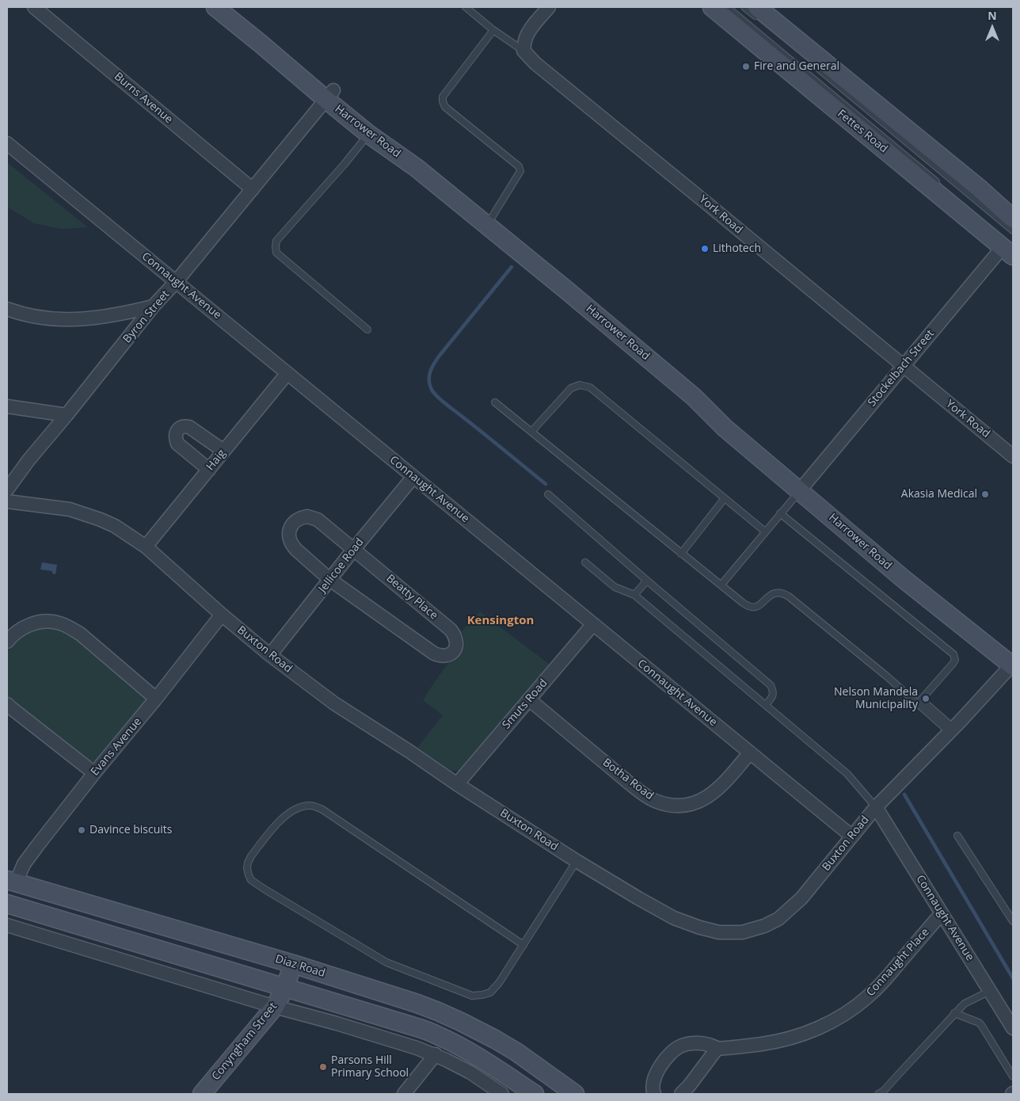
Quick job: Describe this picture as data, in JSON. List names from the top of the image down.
{
  "streets": {
    "street": [
      "Burns Avenue",
      "Harrower Road",
      "Fettes Road",
      "York Road",
      "Connaught Avenue",
      "Byron Street",
      "Stockelbach Street",
      "Haig",
      "Jellicoe Road",
      "Beatty Place",
      "Buxton Road",
      "Smuts Road",
      "Evans Avenue",
      "Botha Road",
      "Connaught Place",
      "Diaz Road",
      "Conyngham Street"
    ]
  },
  "crossings": [
    ["Burns Avenue", "Byron Street"],
    ["Harrower Road", "Byron Street"],
    ["Harrower Road", "Stockelbach Street"],
    ["Harrower Road", "Buxton Road"],
    ["Fettes Road", "Stockelbach Street"],
    ["York Road", "Stockelbach Street"],
    ["Connaught Avenue", "Byron Street"],
    ["Connaught Avenue", "Haig"],
    ["Connaught Avenue", "Jellicoe Road"],
    ["Connaught Avenue", "Buxton Road"],
    ["Connaught Avenue", "Smuts Road"],
    ["Connaught Avenue", "Botha Road"],
    ["Connaught Avenue", "Connaught Place"],
    ["Haig", "Buxton Road"],
    ["Jellicoe Road", "Beatty Place"],
    ["Jellicoe Road", "Buxton Road"],
    ["Buxton Road", "Smuts Road"],
    ["Buxton Road", "Evans Avenue"],
    ["Smuts Road", "Botha Road"],
    ["Evans Avenue", "Diaz Road"],
    ["Diaz Road", "Conyngham Street"]
  ],
  "districts": ["Kensington"],
  "places": [
    "Fire and General",
    "Lithotech",
    "Akasia Medical",
    "Nelson Mandela Municipality",
    "Davince biscuits",
    "Parsons Hill Primary School"
  ],
  "north": "top"
}
